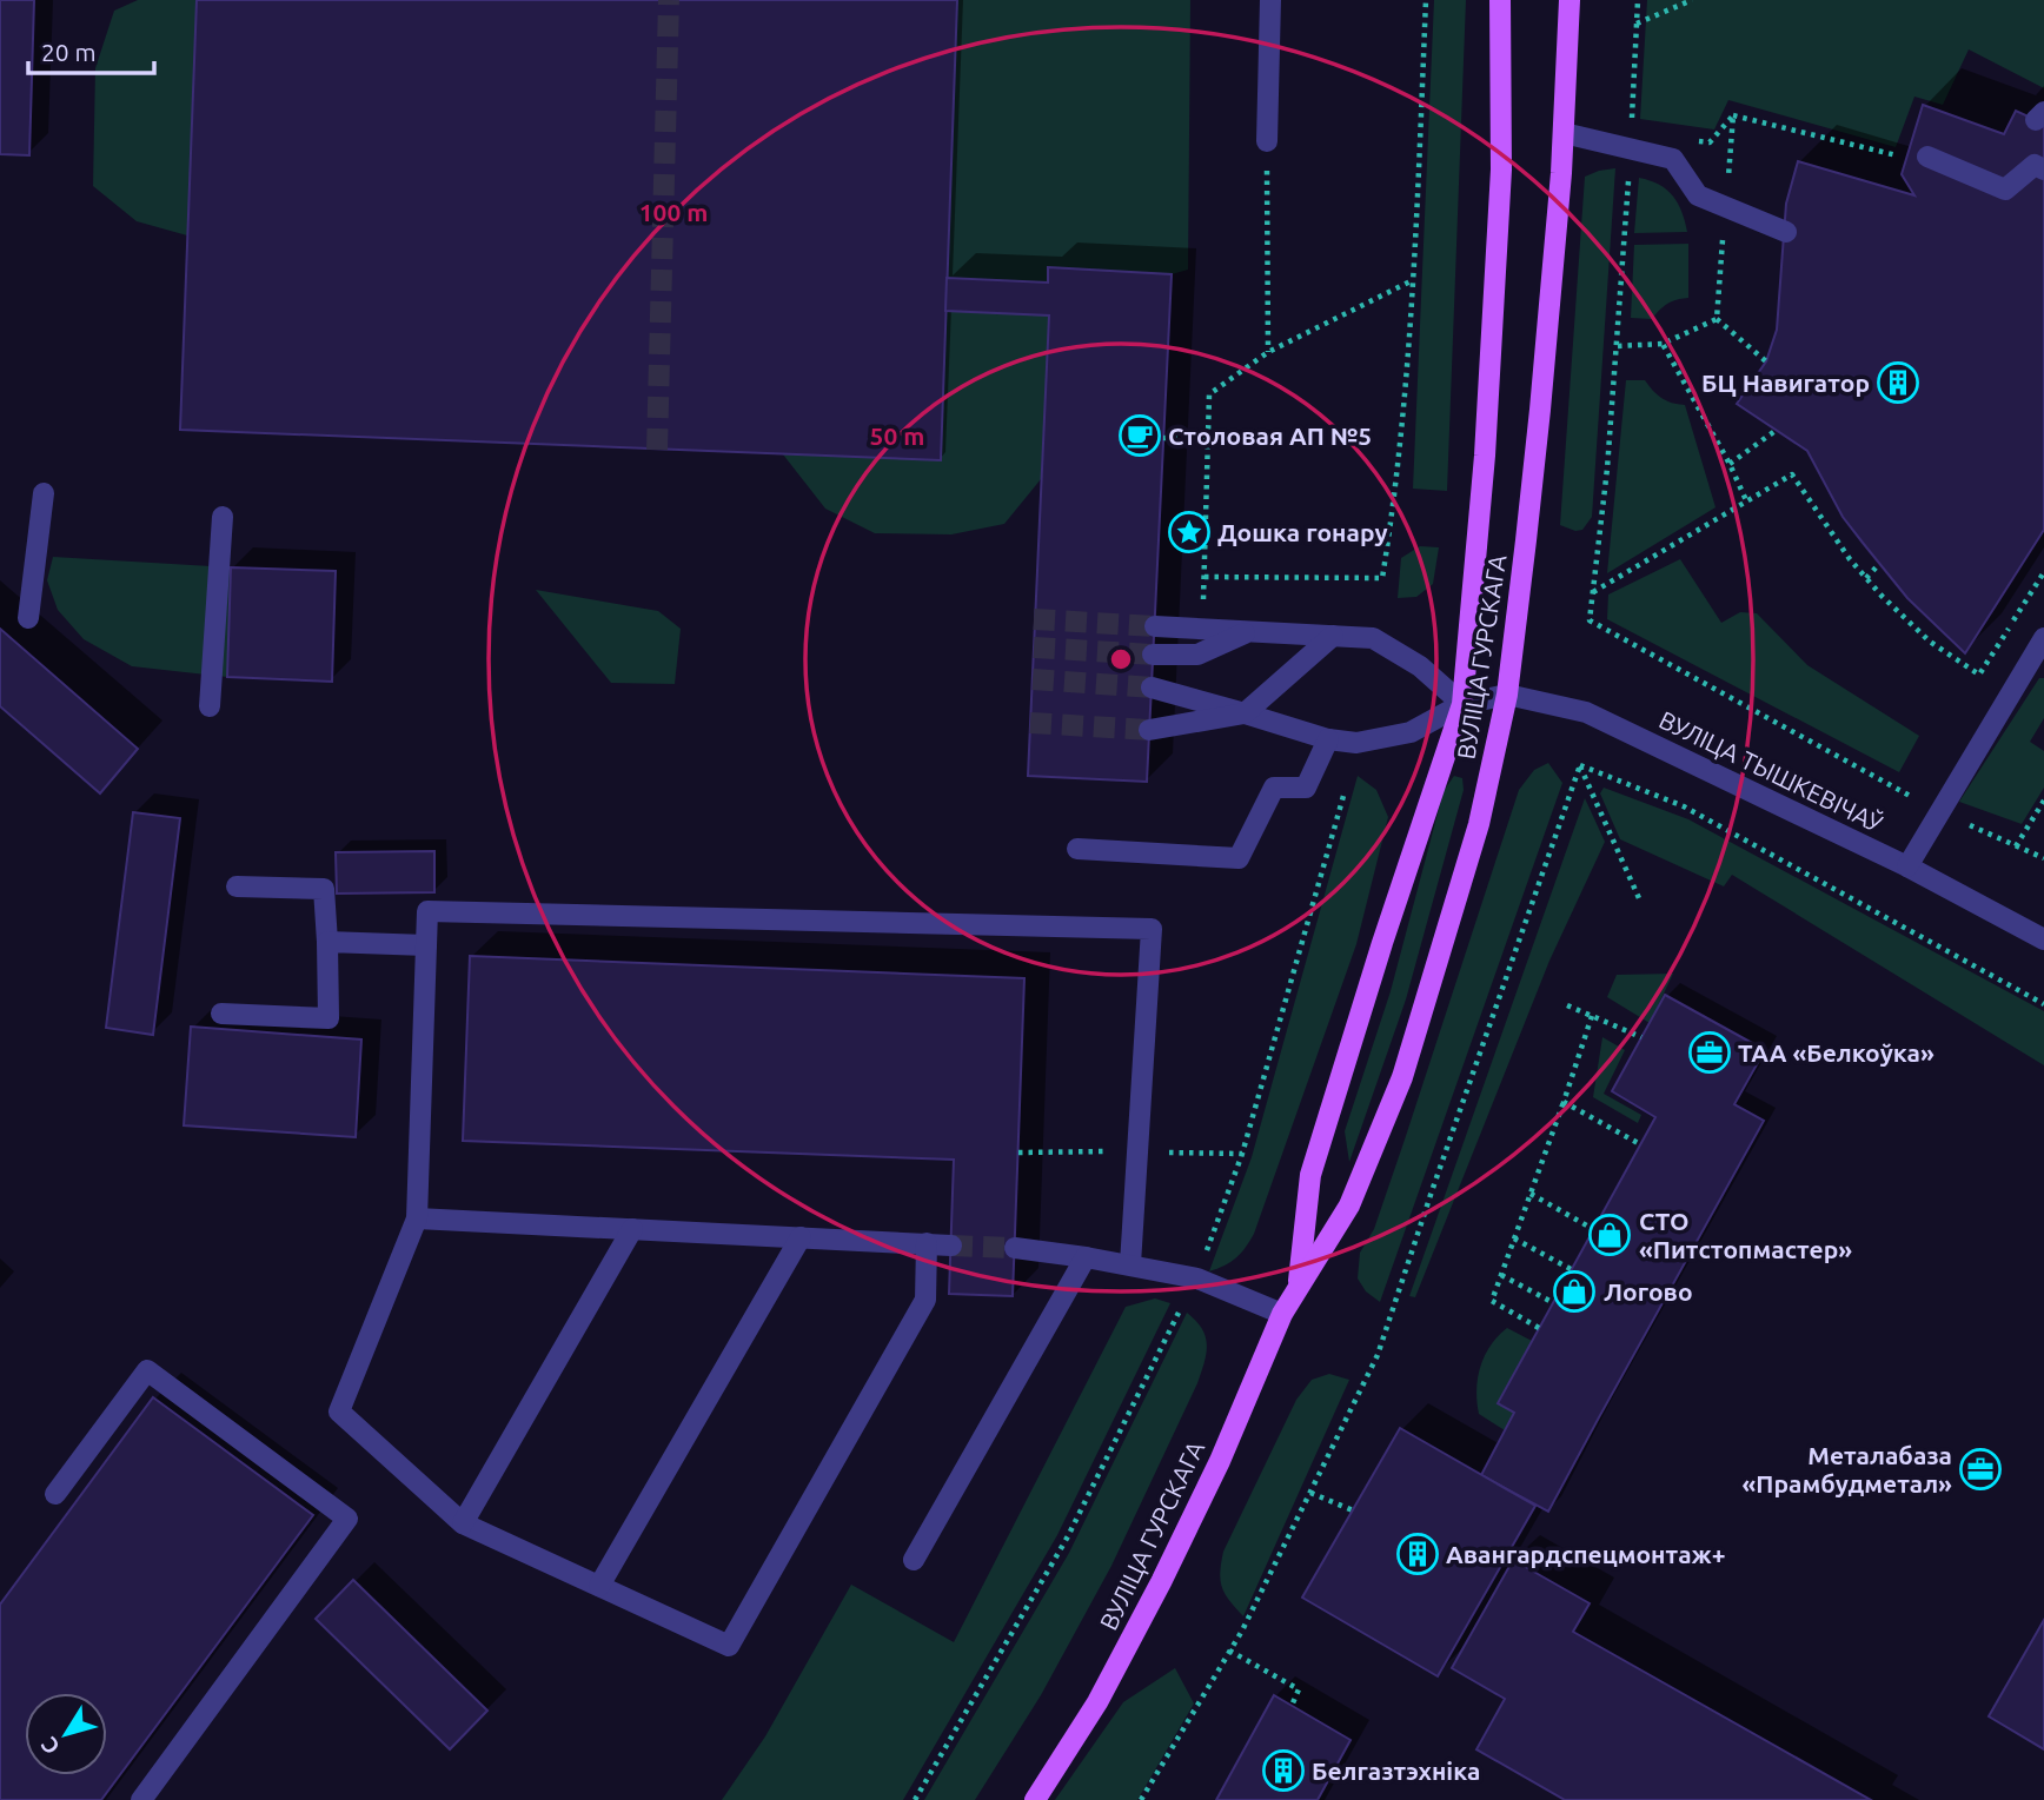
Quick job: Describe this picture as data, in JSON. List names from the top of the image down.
{
  "streets": {
    "main road": ["ВУЛІЦА ГУРСКАГА"],
    "street": ["ВУЛІЦА ТЫШКЕВІЧАЎ"]
  },
  "crossings": [
    ["ВУЛІЦА ГУРСКАГА", "ВУЛІЦА ТЫШКЕВІЧАЎ"]
  ],
  "places": {
    "building": ["БЦ Навигатор", "Авангардспецмонтаж+", "Белгазтэхніка"],
    "cafe": ["Столовая АП №5"],
    "place": ["Дошка гонару"],
    "office": ["ТАА «Белкоўка»", "Металабаза «Прамбудметал»"],
    "shop": ["СТО «Питстопмастер»", "Логово"]
  },
  "scale_bar": "20 m",
  "north": "bottom left",
  "rings": ["100 m", "50 m"]
}
